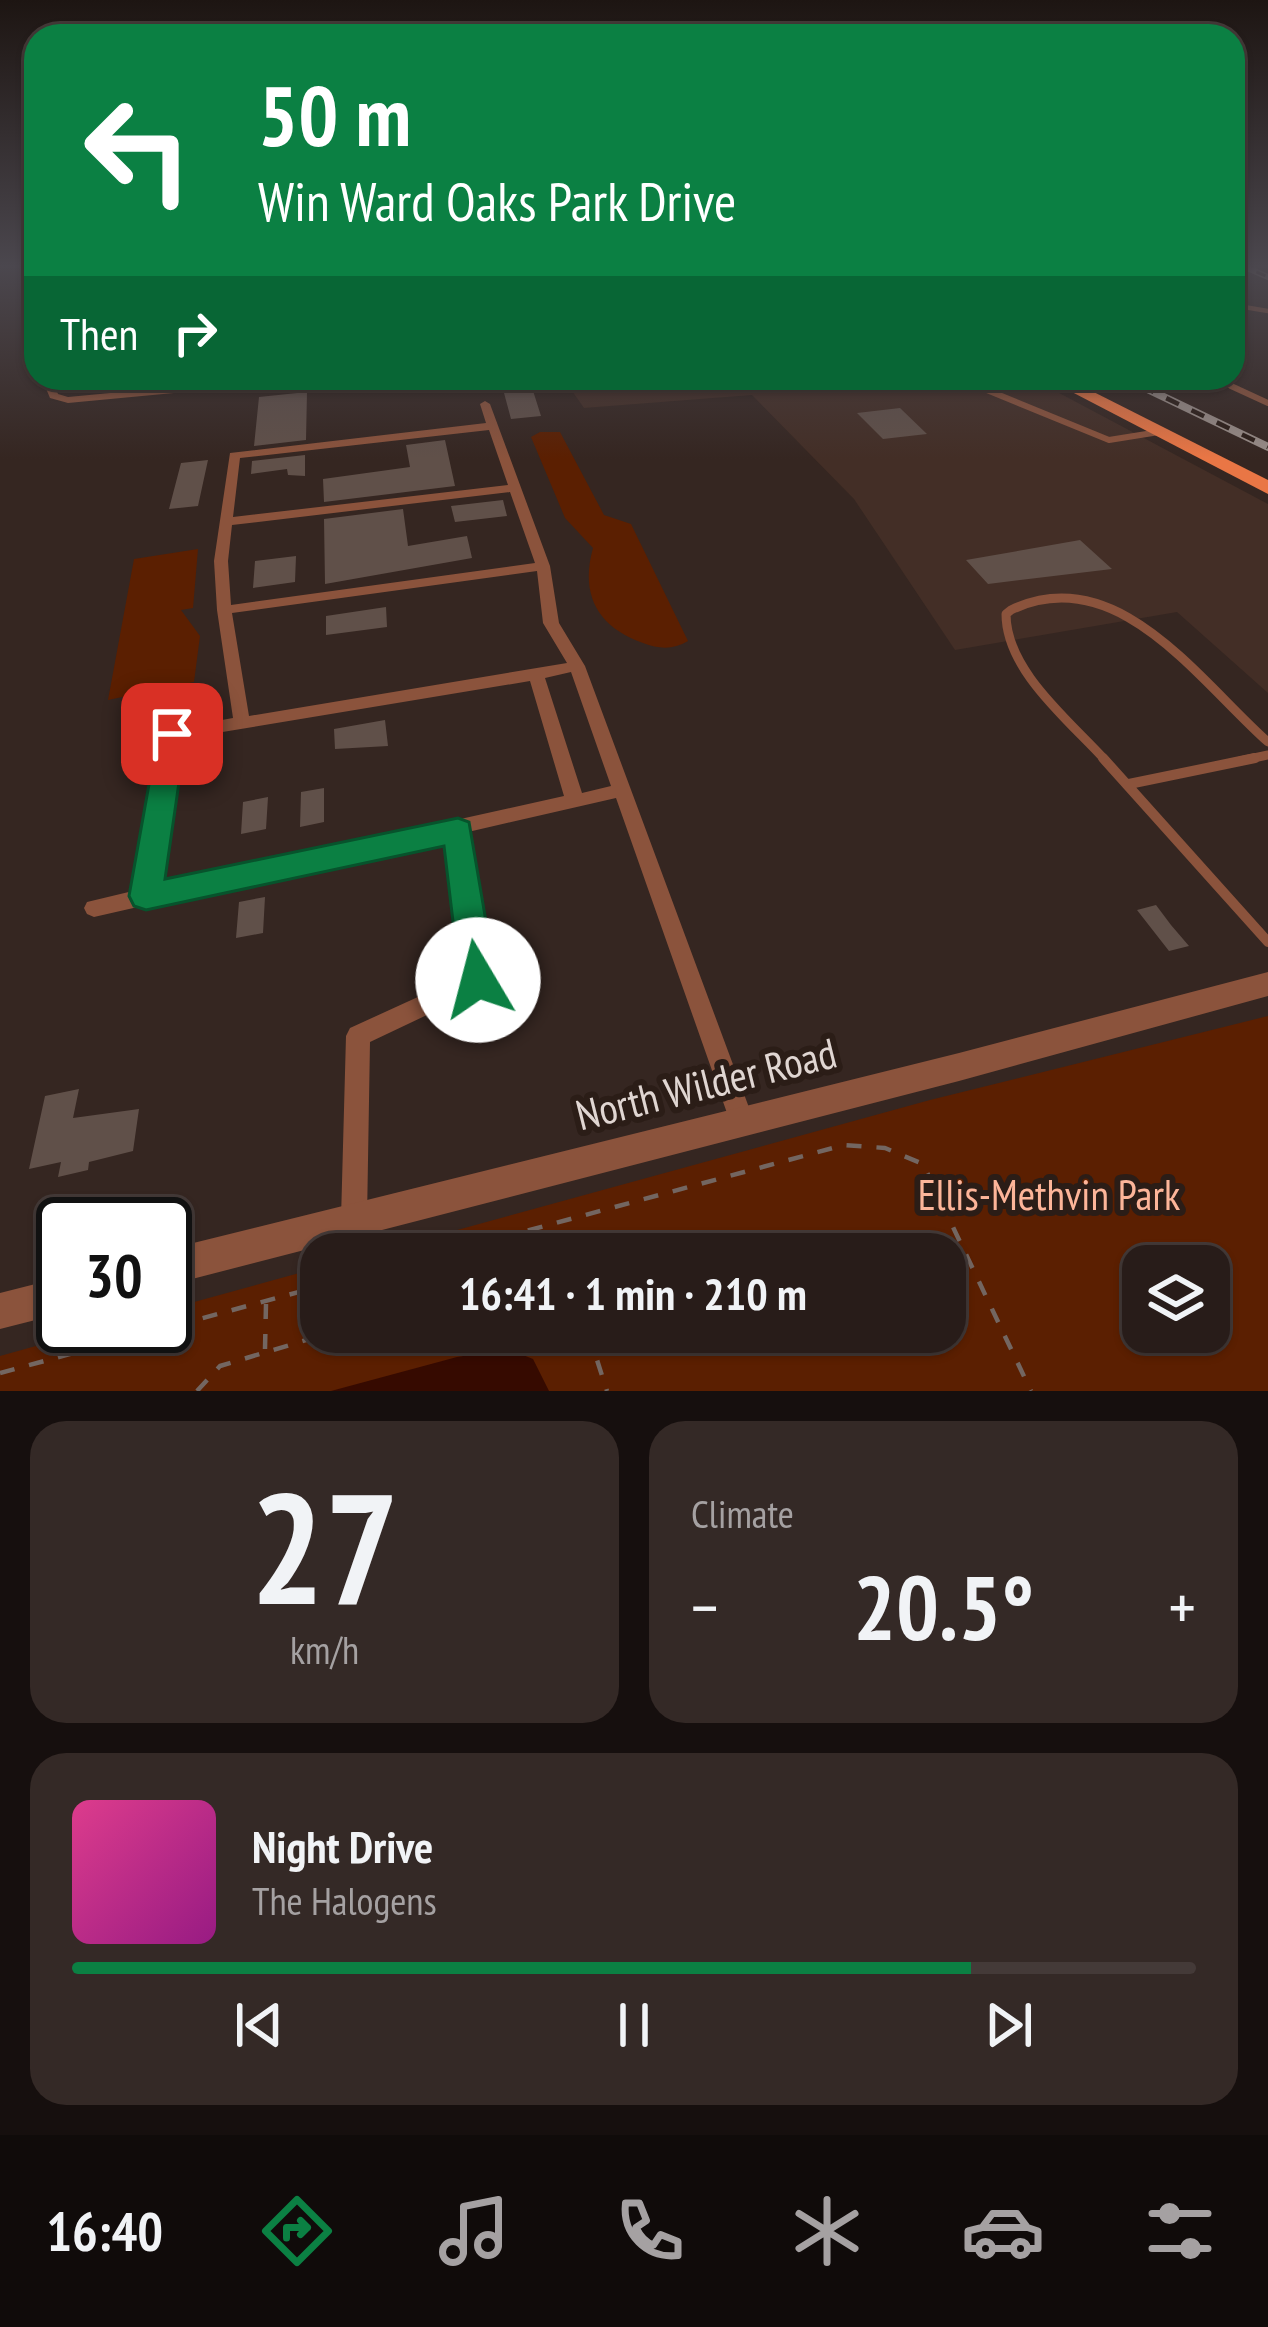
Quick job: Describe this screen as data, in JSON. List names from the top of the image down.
{
  "streets": {
    "street": ["North Wilder Road"]
  },
  "parks": ["Ellis-Methvin Park"],
  "page": {
    "turn": ["50 m", "Win Ward Oaks Park Drive"],
    "then": "Then",
    "limit": "30",
    "trip": "16:41 · 1 min · 210 m",
    "tile": [
      ["27", "km/h"],
      "Climate"
    ],
    "heat": ["−", "20.5°", "+"],
    "song": ["Night Drive", "The Halogens"],
    "tabs": "16:40"
  }
}
